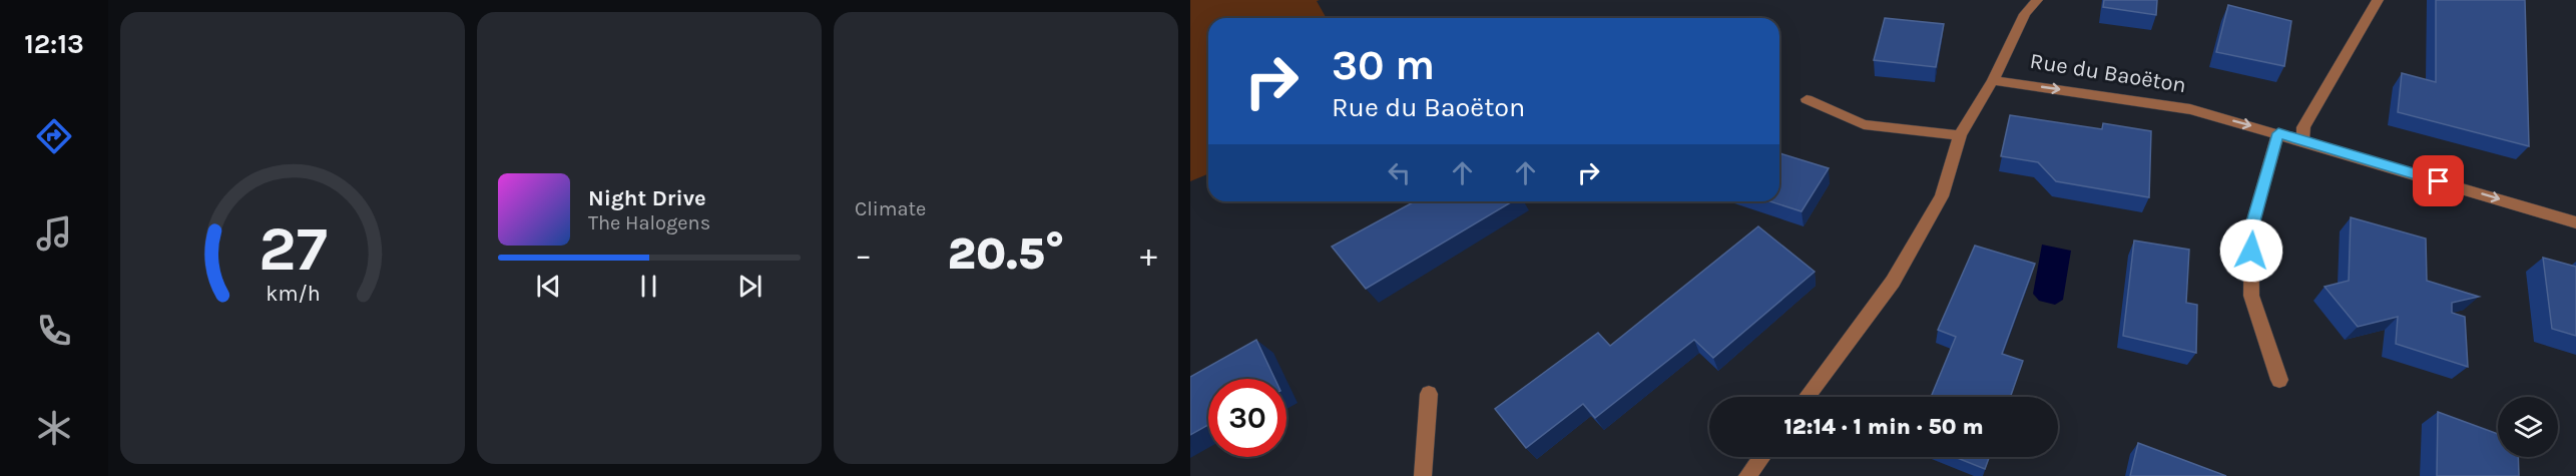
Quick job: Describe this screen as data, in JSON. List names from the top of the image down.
{
  "streets": {
    "street": ["Rue du Baoëton"]
  },
  "one_way": ["Rue du Baoëton"],
  "page": {
    "tabs": "12:13",
    "tile": "Climate",
    "turn": ["30 m", "Rue du Baoëton"],
    "song": ["Night Drive", "The Halogens"],
    "heat": ["−", "20.5°", "+"],
    "limit": "30",
    "trip": "12:14 · 1 min · 50 m",
    "gauge": ["27", "km/h"]
  }
}
